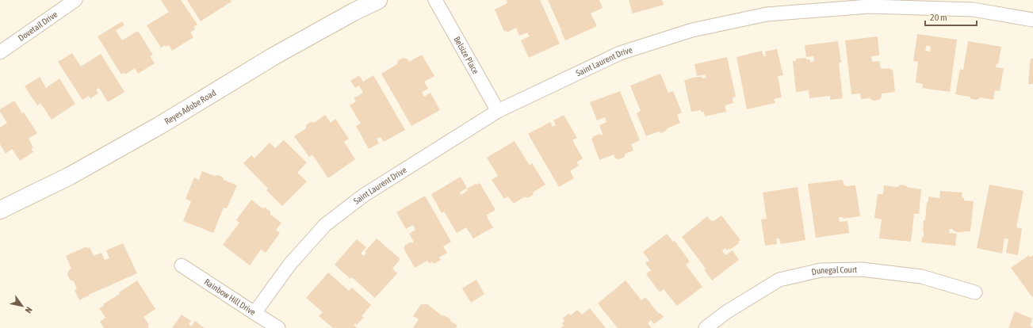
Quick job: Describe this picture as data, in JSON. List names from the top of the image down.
{
  "streets": {
    "street": [
      "Dovetail Drive",
      "Belsize Place",
      "Saint Laurent Drive",
      "Reyes Adobe Road",
      "Dunegal Court",
      "Rainbow Hill Drive"
    ]
  },
  "crossings": [
    ["Belsize Place", "Saint Laurent Drive"],
    ["Saint Laurent Drive", "Rainbow Hill Drive"]
  ],
  "scale_bar": "20 m",
  "north": "bottom right"
}
